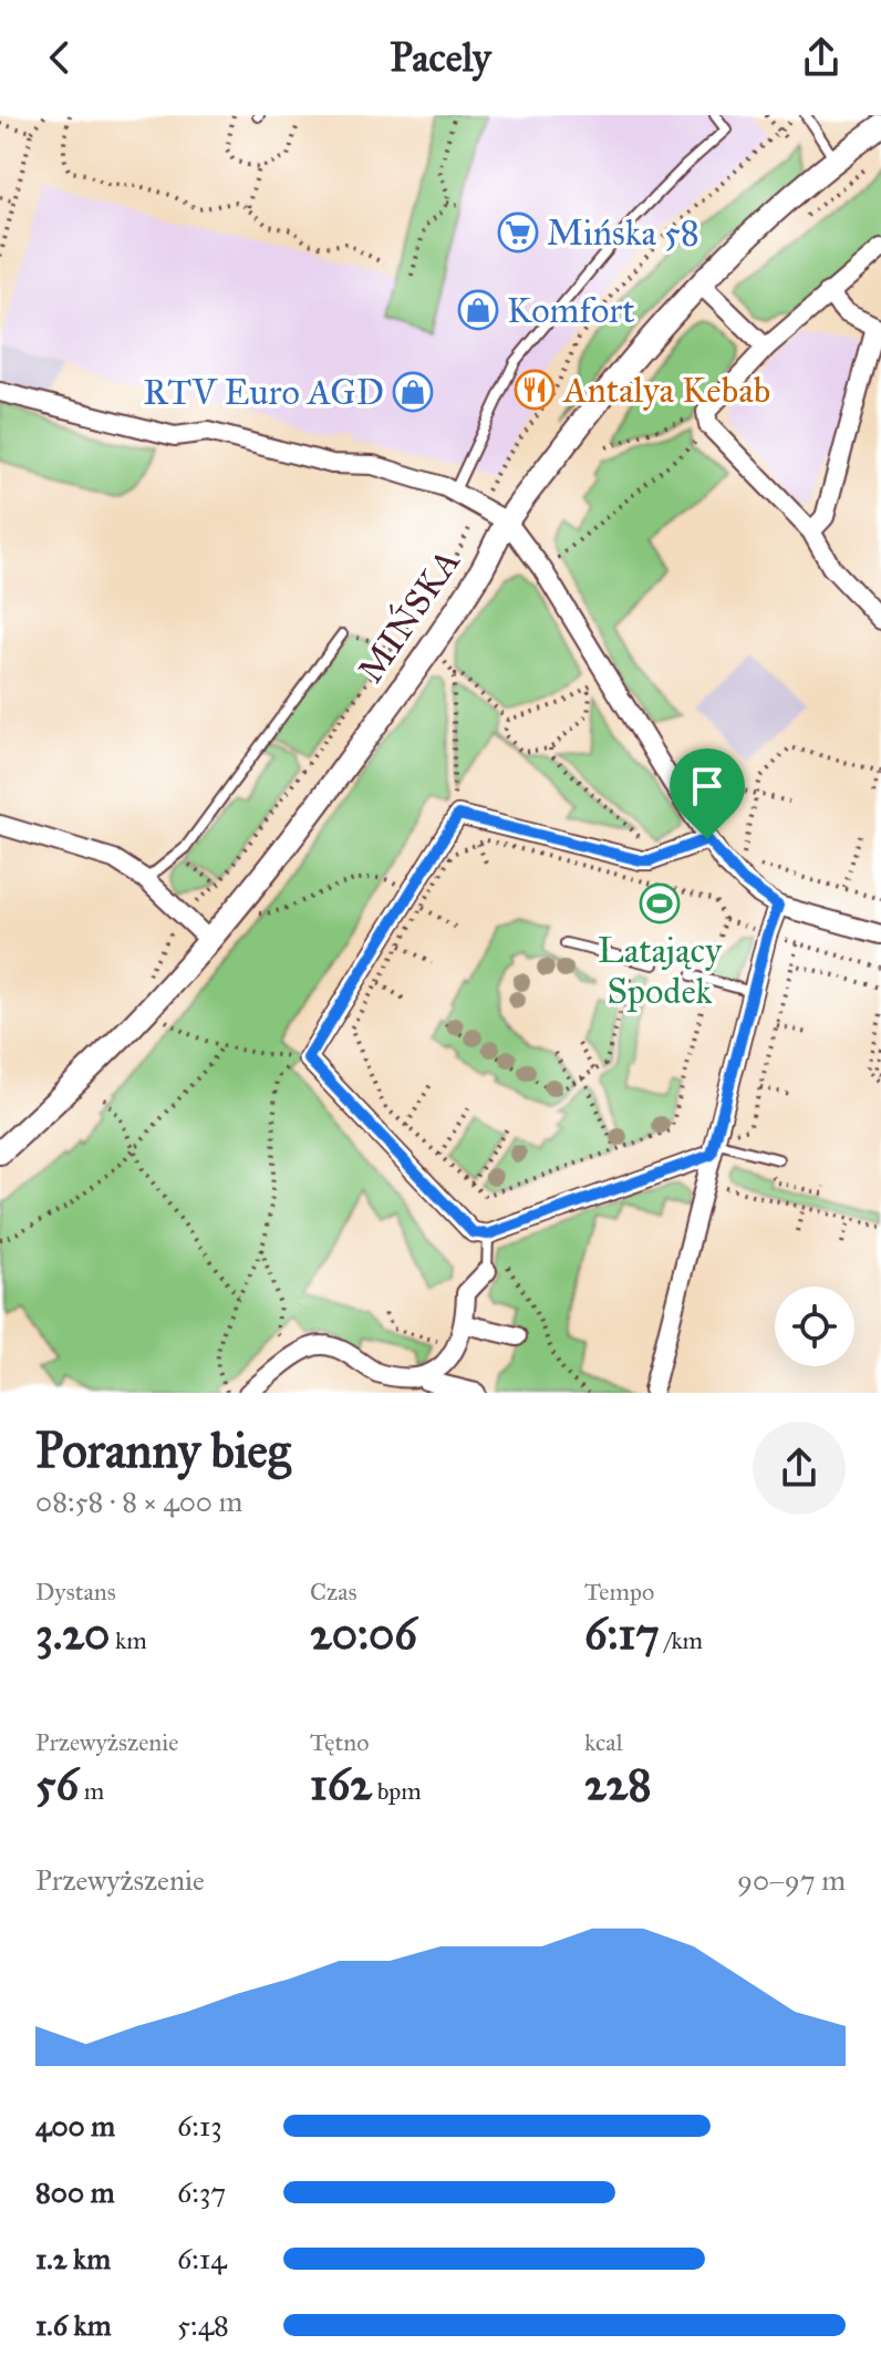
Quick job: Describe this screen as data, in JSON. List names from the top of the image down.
{
  "streets": {
    "street": ["MIŃSKA"]
  },
  "places": {
    "supermarket": ["Mińska 58"],
    "shop": ["Komfort", "RTV Euro AGD"],
    "restaurant": ["Antalya Kebab"],
    "sports": ["Latający Spodek"]
  },
  "page": {
    "header": "Pacely",
    "heading": ["Poranny bieg", "08:58 · 8 × 400 m"],
    "stats": [
      ["Dystans", "3.20 km"],
      ["Czas", "20:06"],
      ["Tempo", "6:17 /km"],
      ["Przewyższenie", "56 m"],
      ["Tętno", "162 bpm"],
      ["kcal", "228"]
    ],
    "chart": ["Przewyższenie", "90–97 m"],
    "list": [
      {
        "name": "400 m",
        "note": "6:13"
      },
      {
        "name": "800 m",
        "note": "6:37"
      },
      {
        "name": "1.2 km",
        "note": "6:14"
      },
      {
        "name": "1.6 km",
        "note": "5:48"
      }
    ]
  }
}
